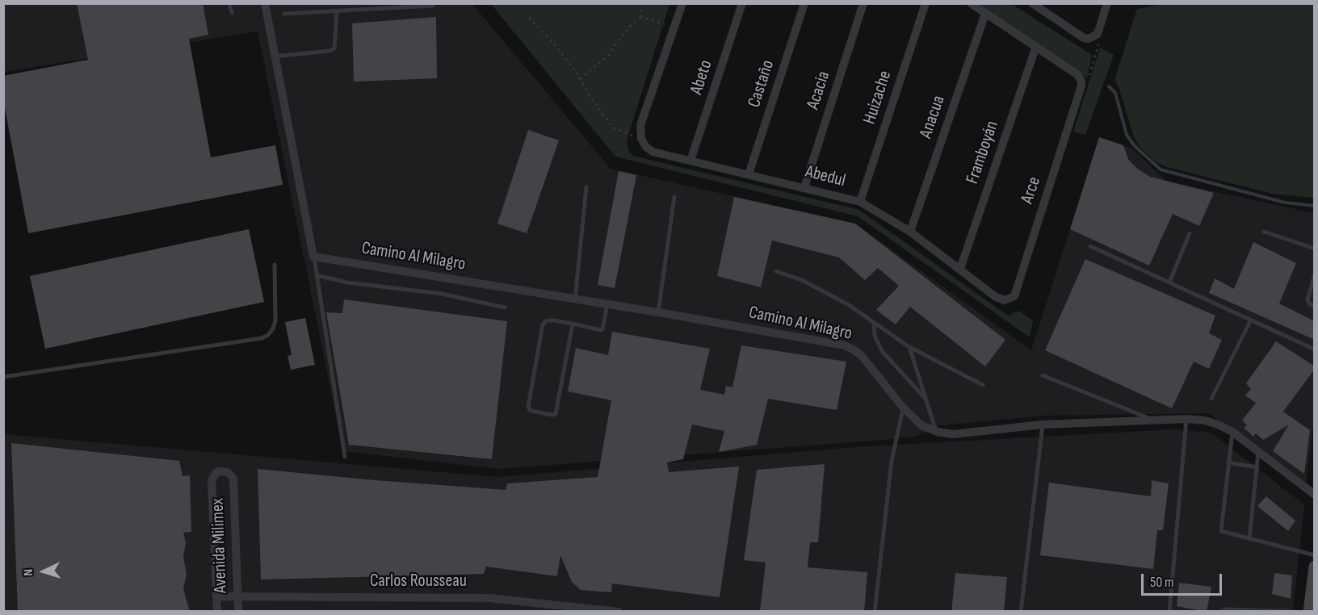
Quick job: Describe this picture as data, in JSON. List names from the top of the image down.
{
  "streets": {
    "street": [
      "Abeto",
      "Castaño",
      "Acacia",
      "Huizache",
      "Anacua",
      "Framboyán",
      "Abedul",
      "Arce",
      "Camino Al Milagro",
      "Avenida Milimex",
      "Carlos Rousseau"
    ]
  },
  "crossings": [
    ["Abeto", "Abedul"],
    ["Castaño", "Abedul"],
    ["Acacia", "Abedul"],
    ["Huizache", "Abedul"],
    ["Anacua", "Abedul"],
    ["Framboyán", "Abedul"],
    ["Abedul", "Arce"],
    ["Avenida Milimex", "Carlos Rousseau"]
  ],
  "scale_bar": "50 m",
  "north": "left"
}
